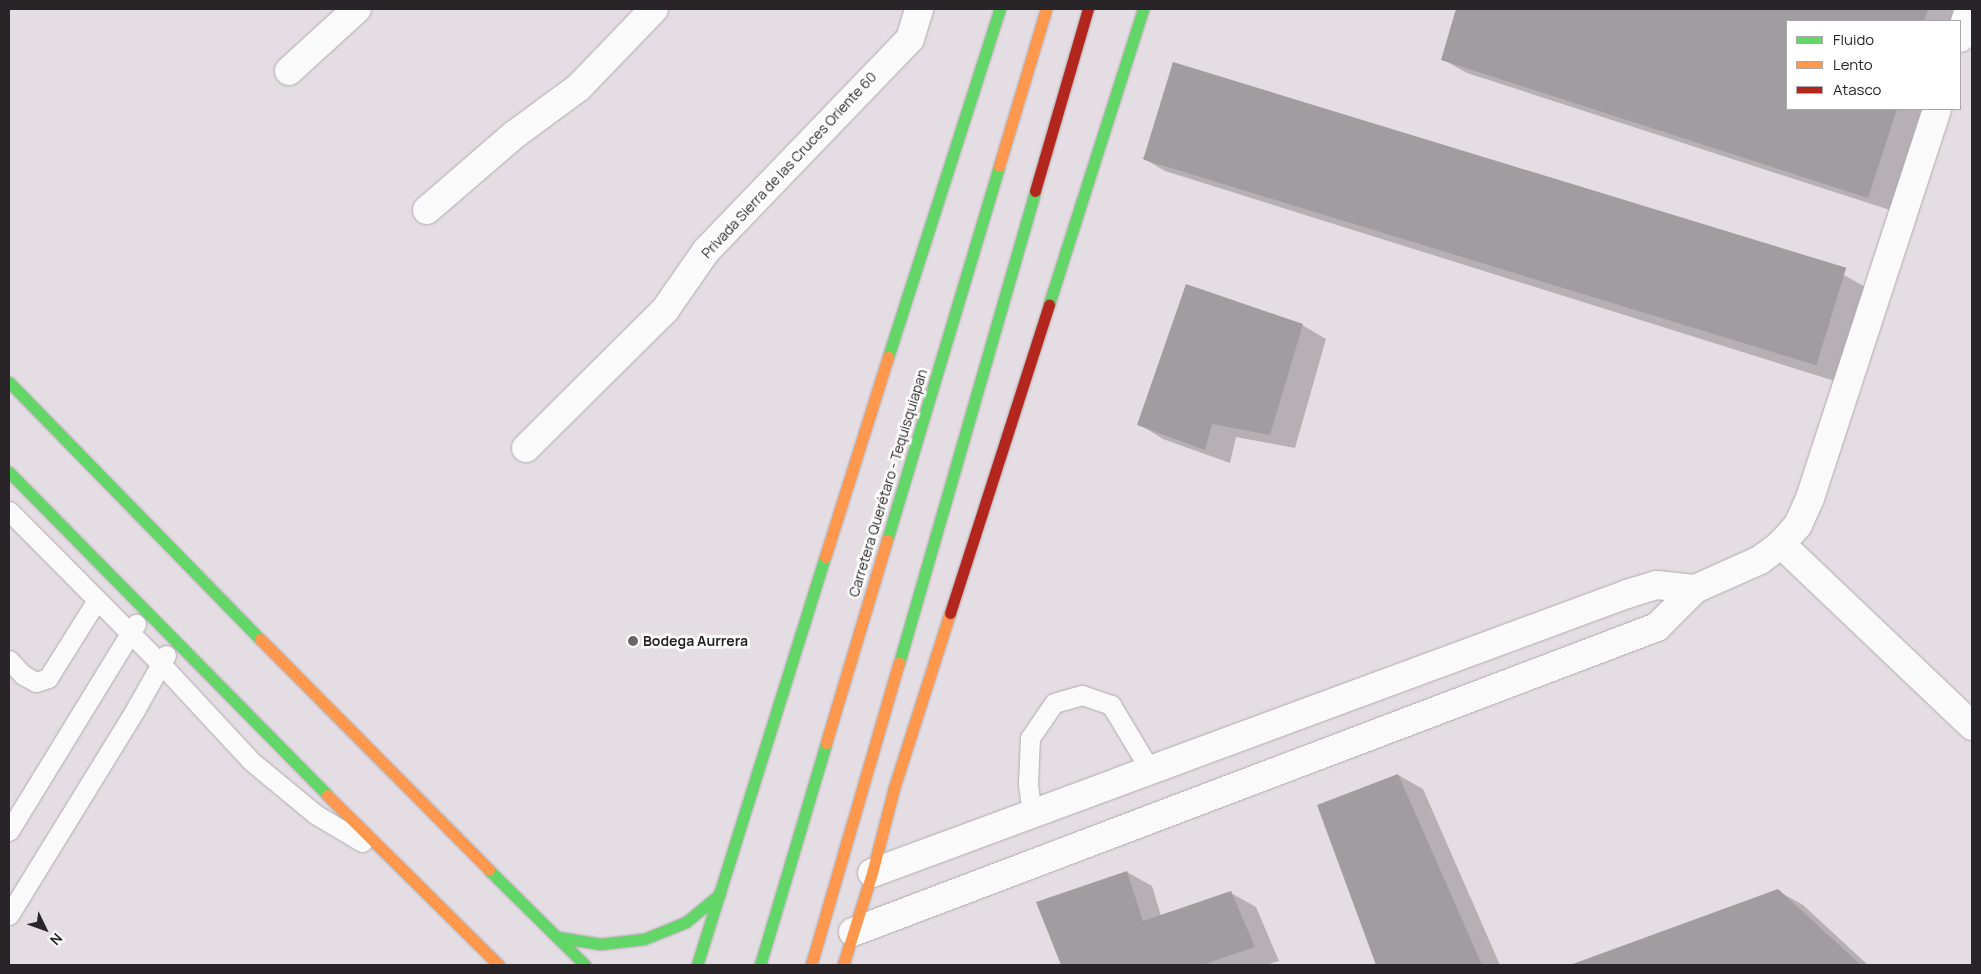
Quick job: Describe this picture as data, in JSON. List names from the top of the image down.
{
  "streets": {
    "main road": ["Carretera Querétaro - Tequisquiapan"],
    "street": ["Privada Sierra de las Cruces Oriente 60"]
  },
  "places": ["Bodega Aurrera"],
  "legend": ["Fluido", "Lento", "Atasco"],
  "north": "bottom right"
}
